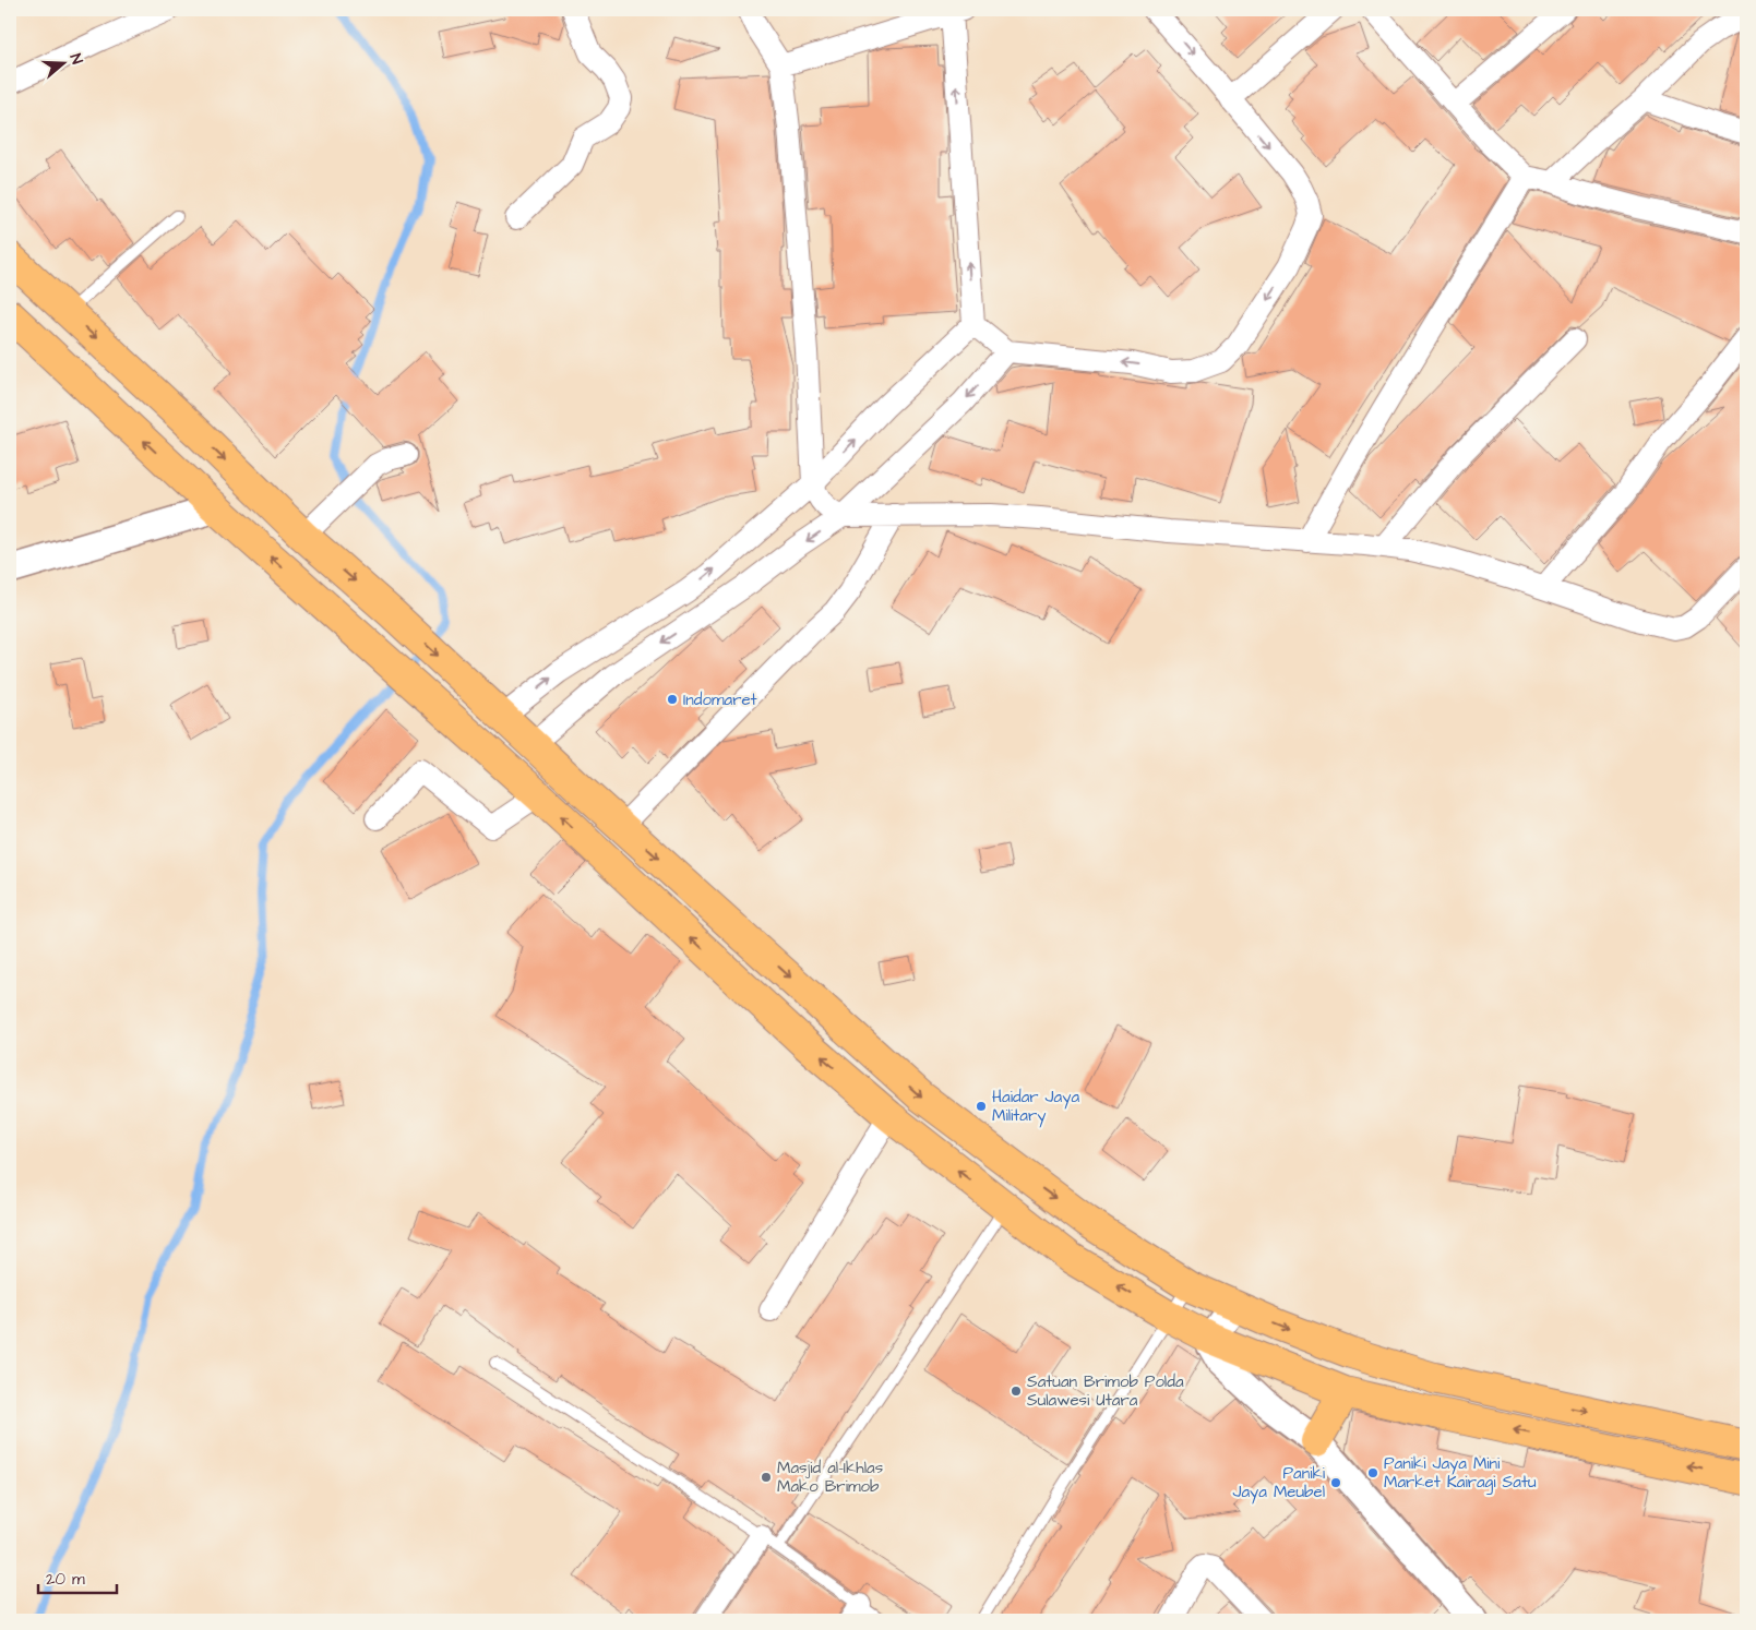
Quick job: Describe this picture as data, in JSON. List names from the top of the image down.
{
  "places": [
    "Indomaret",
    "Haidar Jaya Military",
    "Satuan Brimob Polda Sulawesi Utara",
    "Paniki Jaya Mini Market Kairagi Satu",
    "Masjid al-Ikhlas Mako Brimob",
    "Paniki Jaya Meubel"
  ],
  "scale_bar": "20 m",
  "north": "right"
}
